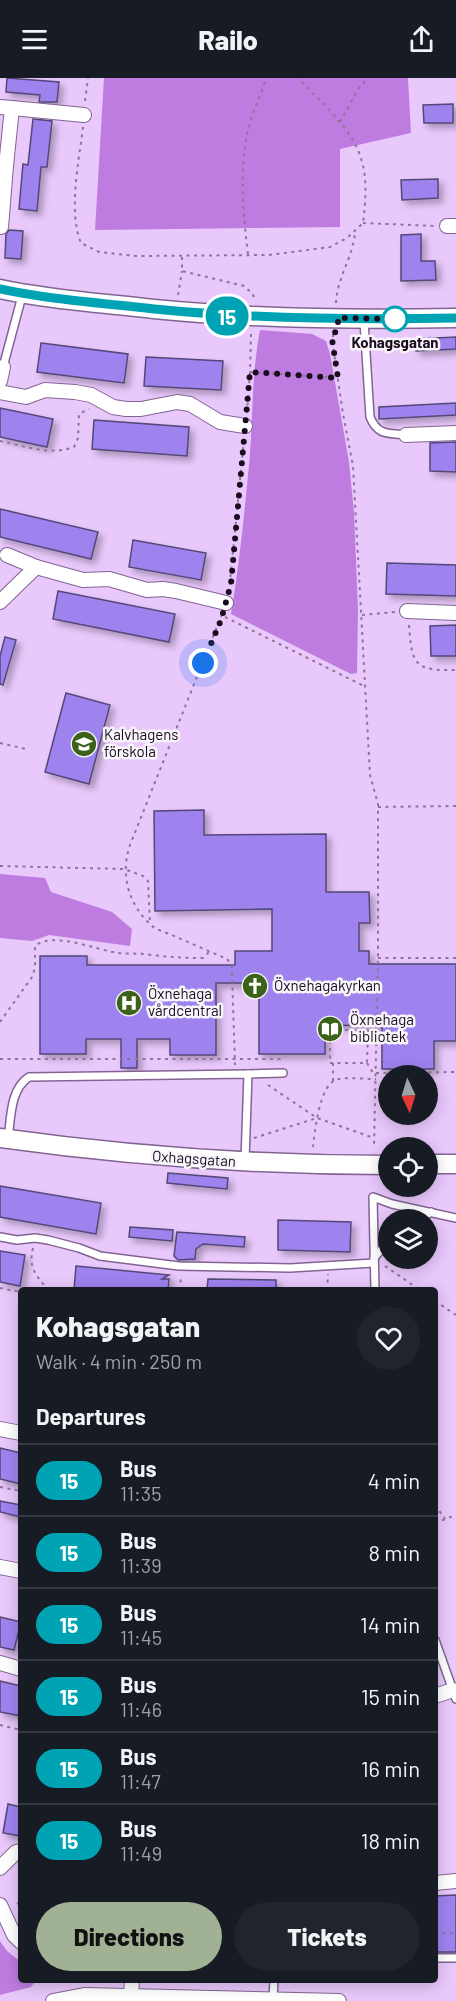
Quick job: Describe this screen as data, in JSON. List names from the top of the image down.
{
  "streets": {
    "street": ["Oxhagsgatan"]
  },
  "places": {
    "other": ["Kohagsgatan"],
    "school or university": ["Kalvhagens förskola"],
    "church": ["Öxnehagakyrkan"],
    "hospital": ["Öxnehaga vårdcentral"],
    "library": ["Öxnehaga bibliotek"]
  },
  "lines": ["bus line 15"],
  "north": "bottom",
  "page": {
    "header": "Railo",
    "on_map": "15",
    "heading": [
      ["Kohagsgatan", "Walk · 4 min · 250 m"],
      "Departures"
    ],
    "list": [
      {
        "mark": "15",
        "name": "Bus",
        "note": "11:35",
        "value": "4 min"
      },
      {
        "mark": "15",
        "name": "Bus",
        "note": "11:39",
        "value": "8 min"
      },
      {
        "mark": "15",
        "name": "Bus",
        "note": "11:45",
        "value": "14 min"
      },
      {
        "mark": "15",
        "name": "Bus",
        "note": "11:46",
        "value": "15 min"
      },
      {
        "mark": "15",
        "name": "Bus",
        "note": "11:47",
        "value": "16 min"
      },
      {
        "mark": "15",
        "name": "Bus",
        "note": "11:49",
        "value": "18 min"
      }
    ],
    "buttons": ["Directions", "Tickets"]
  }
}
